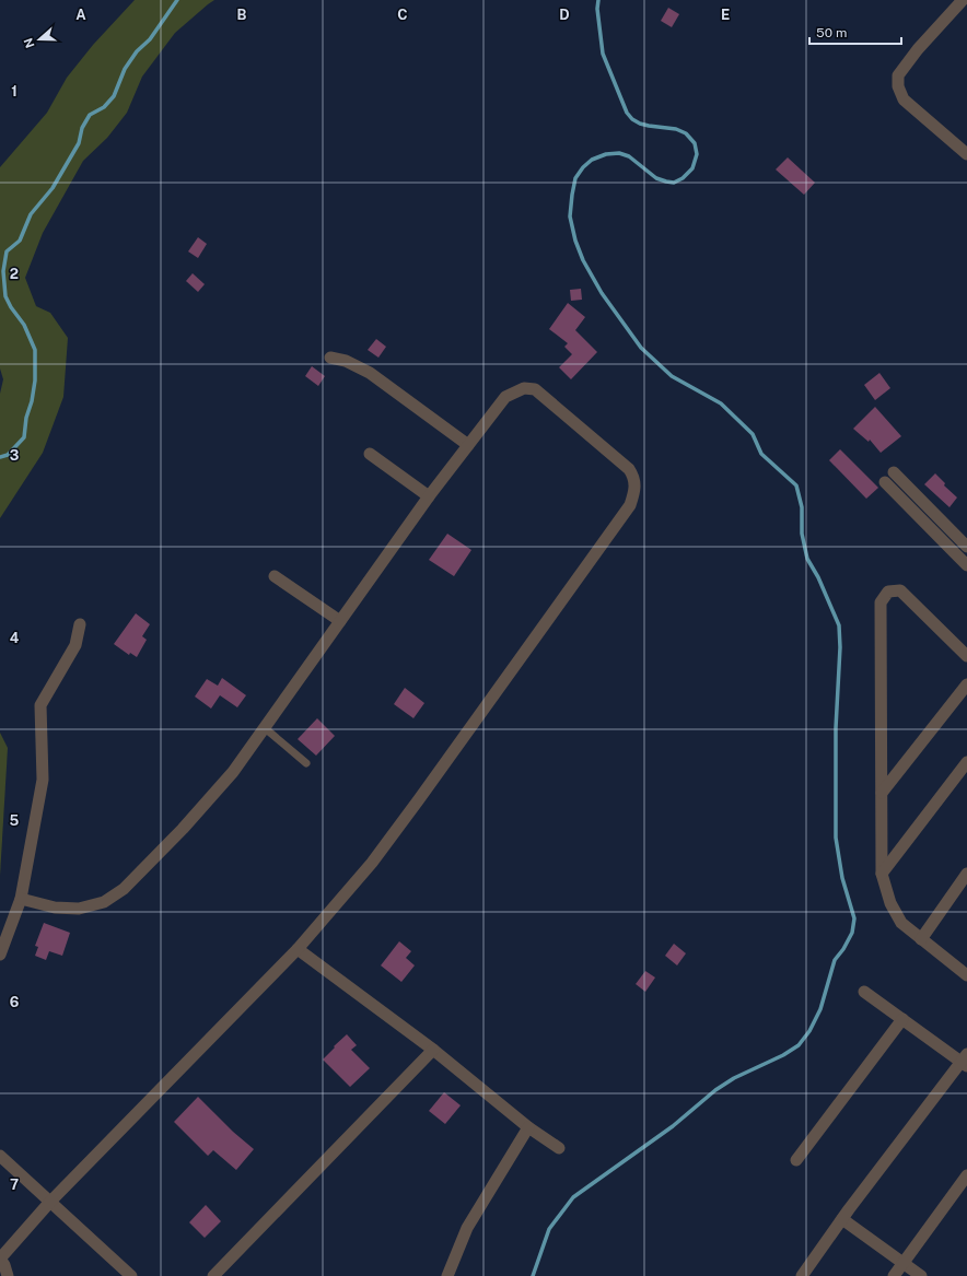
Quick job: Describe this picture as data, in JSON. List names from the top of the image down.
{
  "scale_bar": "50 m",
  "north": "left",
  "grid": {
    "columns": [
      "A",
      "B",
      "C",
      "D",
      "E"
    ],
    "rows": [
      "1",
      "2",
      "3",
      "4",
      "5",
      "6",
      "7"
    ]
  }
}
